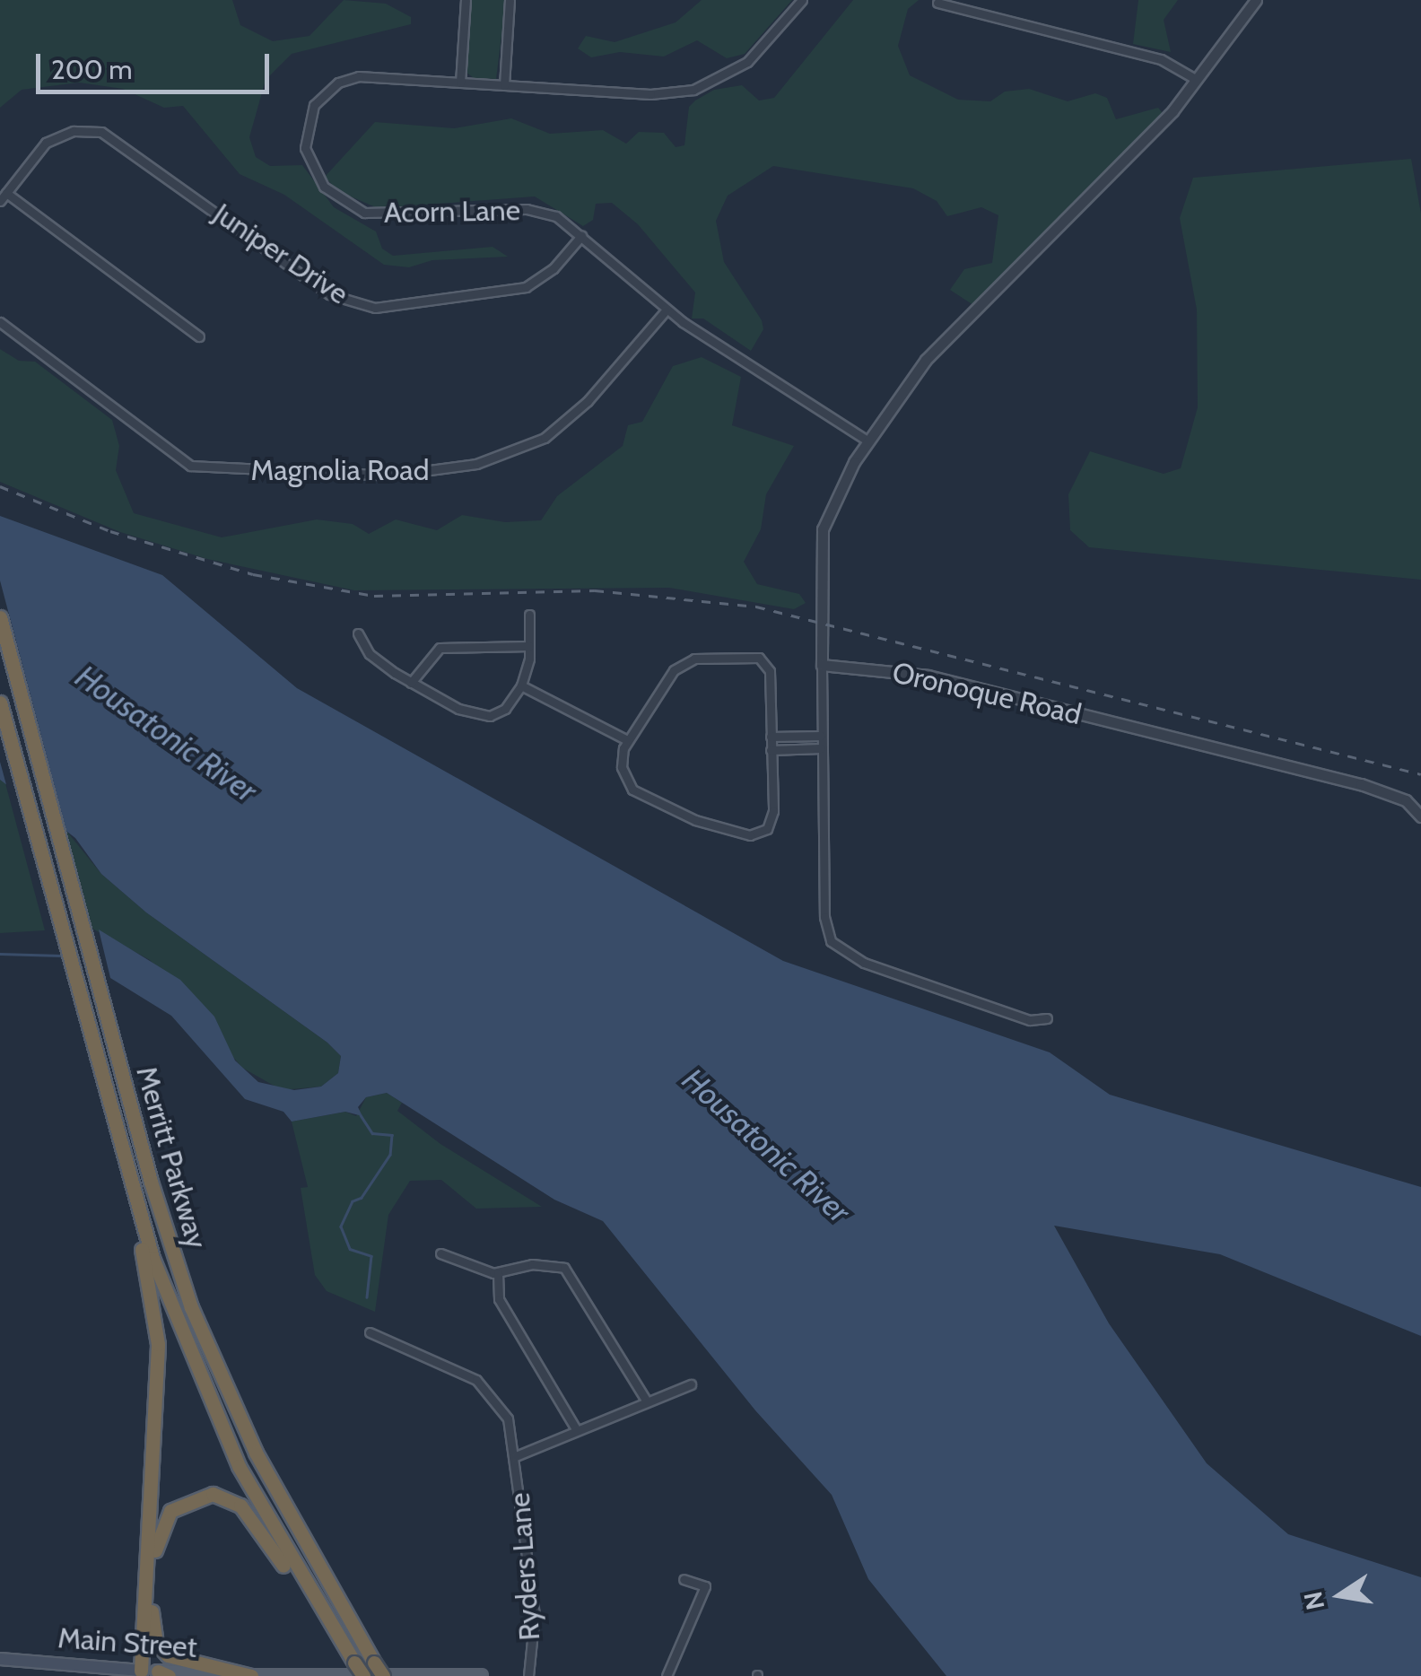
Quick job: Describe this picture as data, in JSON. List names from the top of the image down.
{
  "streets": {
    "highway": ["Merritt Parkway"],
    "main road": ["Main Street"],
    "street": [
      "Acorn Lane",
      "Juniper Drive",
      "Magnolia Road",
      "Oronoque Road",
      "Ryders Lane"
    ]
  },
  "crossings": [
    ["Acorn Lane", "Juniper Drive"],
    ["Acorn Lane", "Magnolia Road"]
  ],
  "water": ["Housatonic River"],
  "scale_bar": "200 m",
  "north": "left"
}
